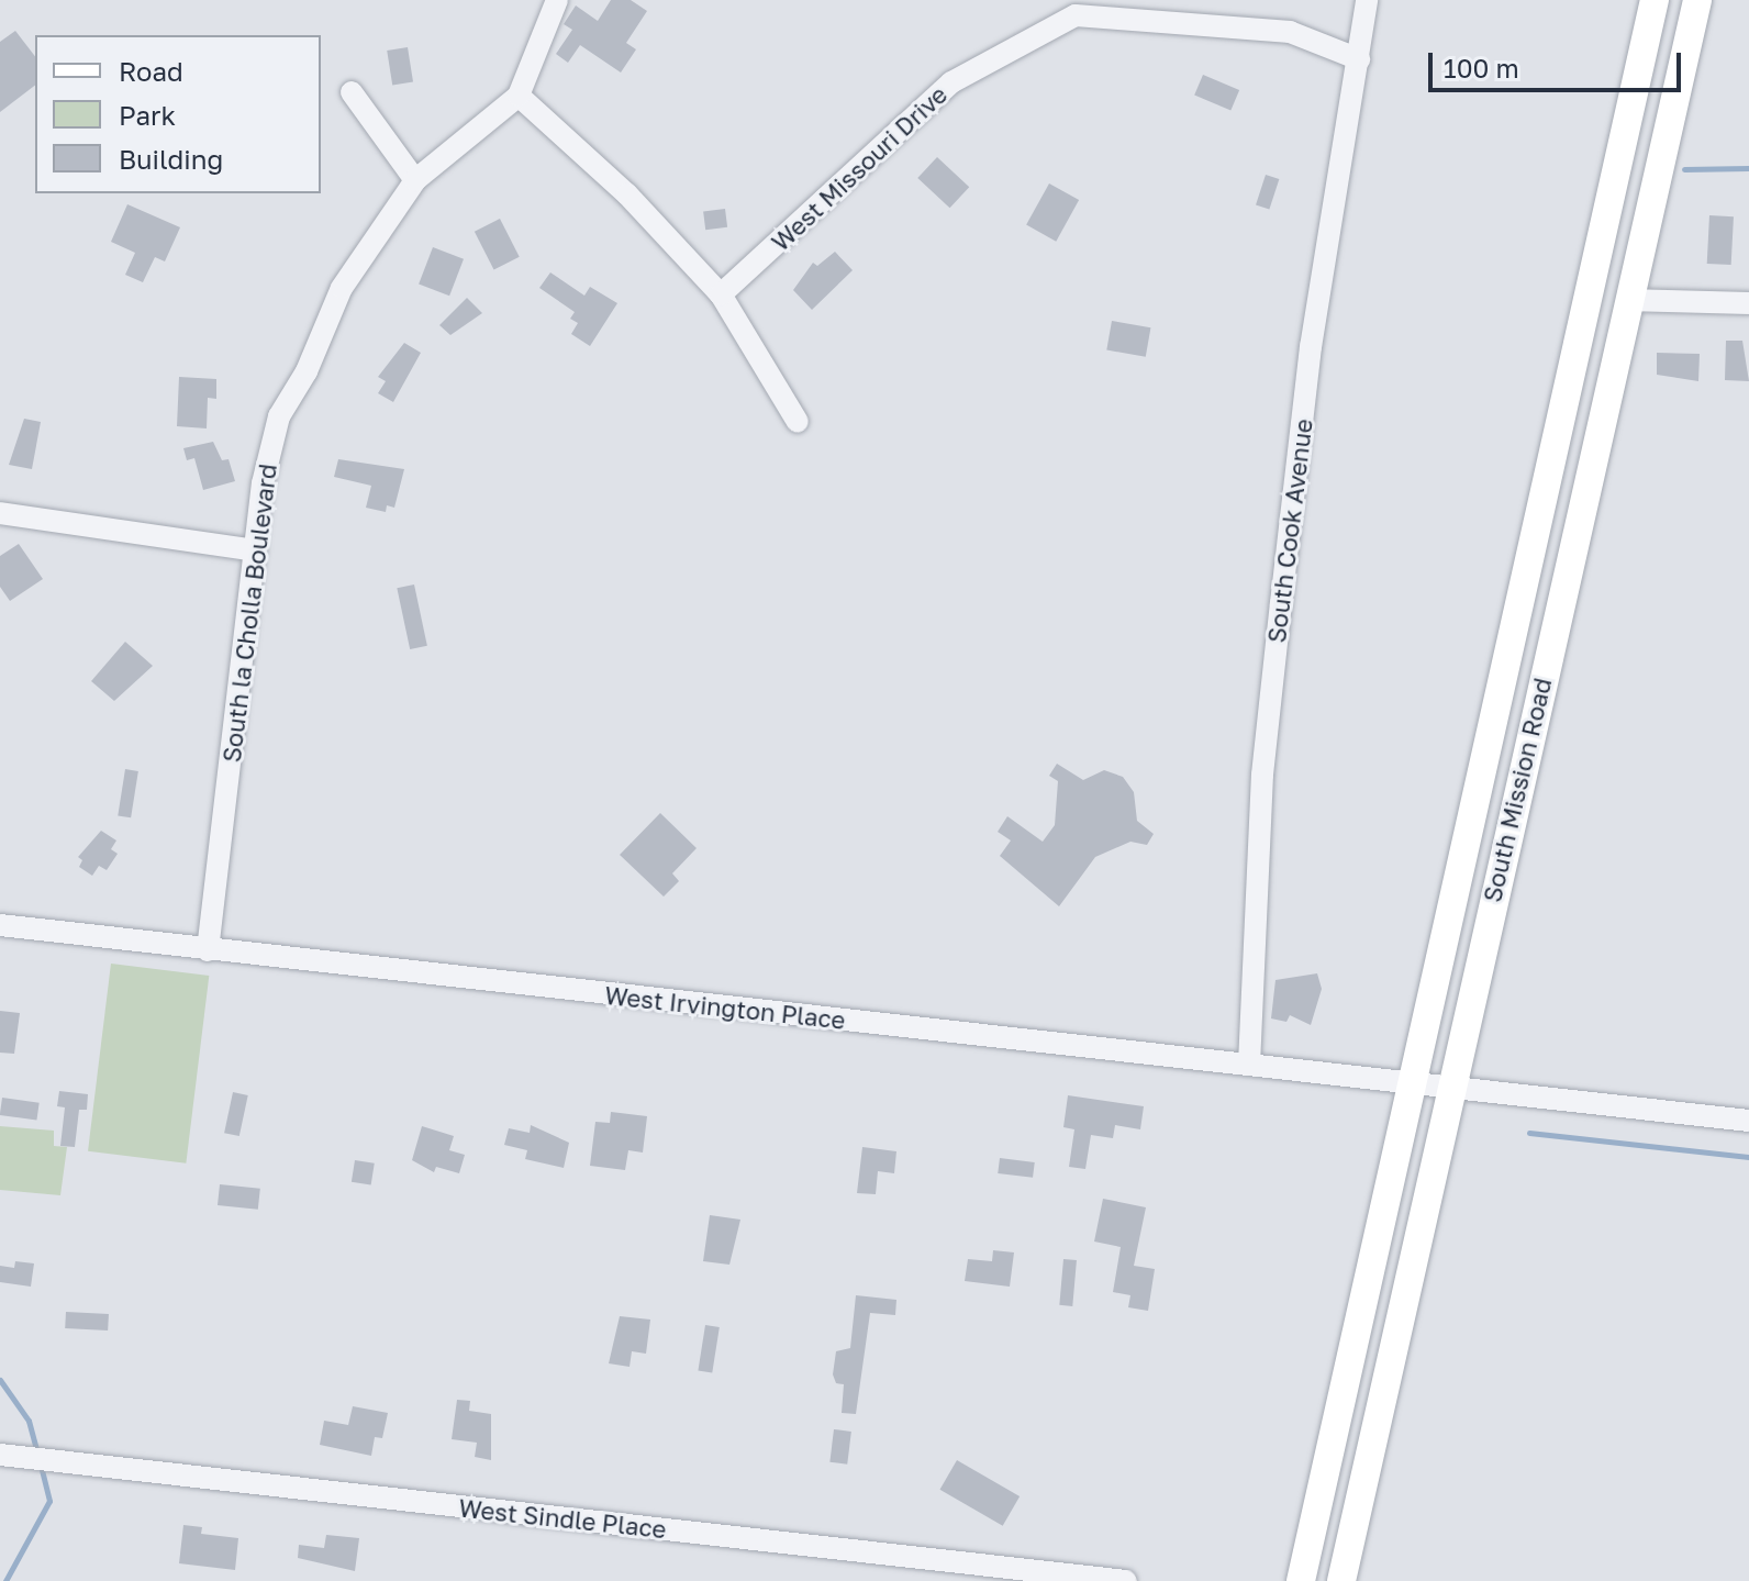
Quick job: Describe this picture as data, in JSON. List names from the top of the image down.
{
  "streets": {
    "main road": ["South Mission Road"],
    "street": [
      "West Missouri Drive",
      "South Cook Avenue",
      "South la Cholla Boulevard",
      "West Irvington Place",
      "West Sindle Place"
    ]
  },
  "crossings": [
    ["West Missouri Drive", "South Cook Avenue"],
    ["South Cook Avenue", "West Irvington Place"],
    ["South la Cholla Boulevard", "West Irvington Place"],
    ["South Mission Road", "West Irvington Place"]
  ],
  "legend": ["Road", "Park", "Building"],
  "scale_bar": "100 m"
}
